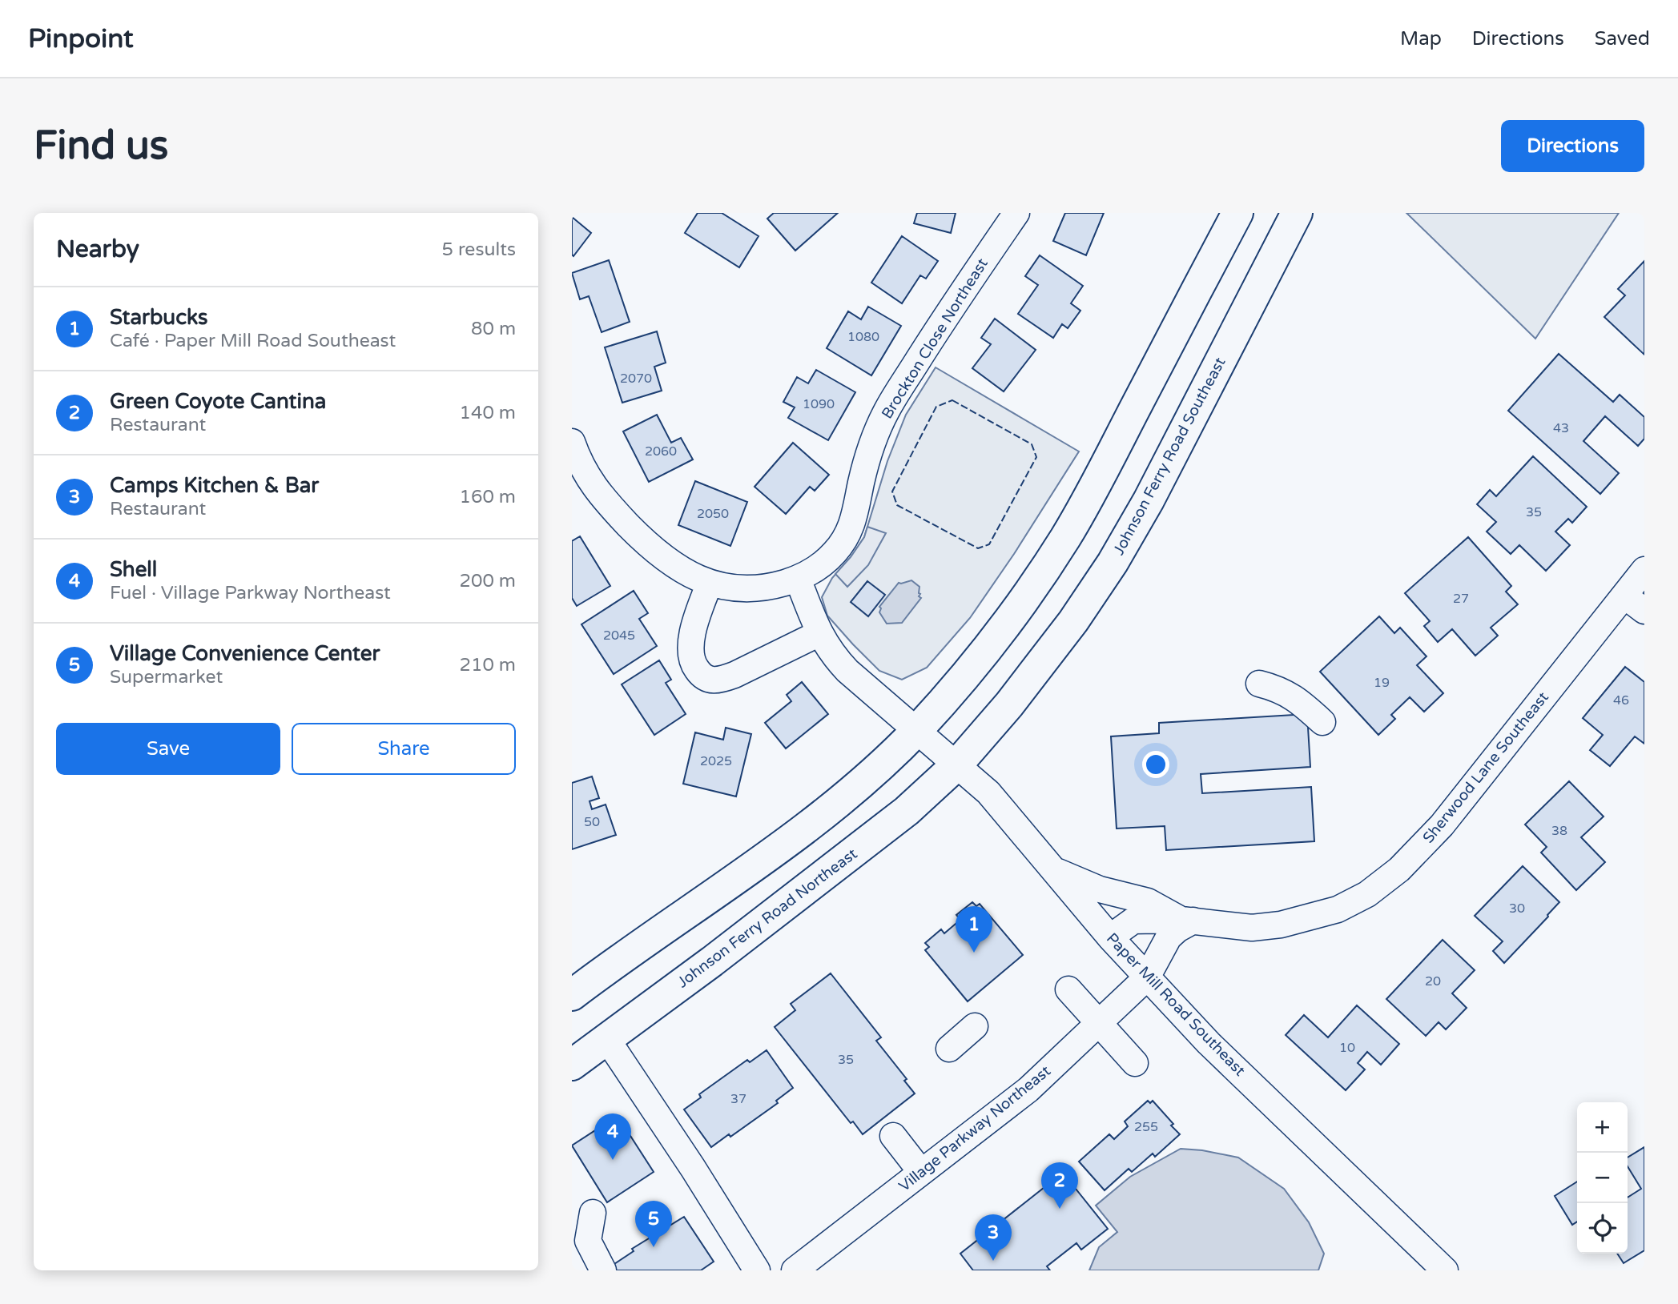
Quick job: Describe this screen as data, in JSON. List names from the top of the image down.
{
  "streets": {
    "main road": ["Johnson Ferry Road Southeast", "Johnson Ferry Road Northeast"],
    "street": [
      "Brockton Close Northeast",
      "Sherwood Lane Southeast",
      "Paper Mill Road Southeast",
      "Village Parkway Northeast"
    ]
  },
  "crossings": [
    ["Johnson Ferry Road Southeast", "Johnson Ferry Road Northeast"],
    ["Johnson Ferry Road Southeast", "Paper Mill Road Southeast"],
    ["Sherwood Lane Southeast", "Paper Mill Road Southeast"],
    ["Johnson Ferry Road Northeast", "Paper Mill Road Southeast"],
    ["Paper Mill Road Southeast", "Village Parkway Northeast"]
  ],
  "house_numbers": [
    "1080",
    "2070",
    "1090",
    "43",
    "2060",
    "35",
    "2050",
    "27",
    "2045",
    "19",
    "46",
    "2025",
    "50",
    "38",
    "30",
    "20",
    "10",
    "35",
    "37",
    "255"
  ],
  "page": {
    "header": "Pinpoint",
    "nav": ["Map", "Directions", "Saved"],
    "buttons": [
      "Directions",
      ["Save", "Share"]
    ],
    "title": "Find us",
    "heading": ["Nearby", "5 results"],
    "list": [
      {
        "mark": "1",
        "name": "Starbucks",
        "note": "Café · Paper Mill Road Southeast",
        "value": "80 m"
      },
      {
        "mark": "2",
        "name": "Green Coyote Cantina",
        "note": "Restaurant",
        "value": "140 m"
      },
      {
        "mark": "3",
        "name": "Camps Kitchen & Bar",
        "note": "Restaurant",
        "value": "160 m"
      },
      {
        "mark": "4",
        "name": "Shell",
        "note": "Fuel · Village Parkway Northeast",
        "value": "200 m"
      },
      {
        "mark": "5",
        "name": "Village Convenience Center",
        "note": "Supermarket",
        "value": "210 m"
      }
    ],
    "pins": [
      "1",
      "4",
      "2",
      "5",
      "3"
    ],
    "map_buttons": ["+", "−"]
  }
}
